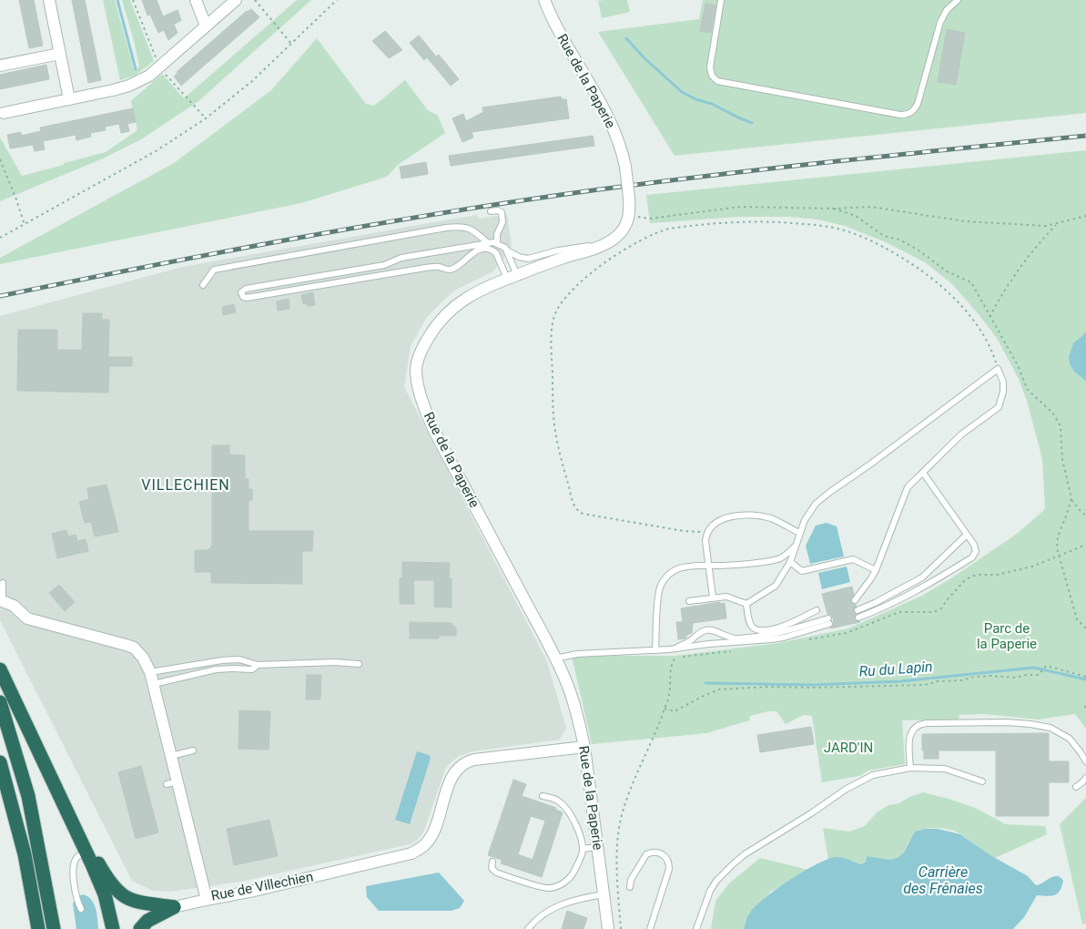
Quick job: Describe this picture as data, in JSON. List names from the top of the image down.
{
  "streets": {
    "street": ["Rue de la Paperie", "Rue de Villechien"]
  },
  "crossings": [
    ["Rue de la Paperie", "Rue de Villechien"]
  ],
  "districts": ["VILLECHIEN"],
  "water": ["Ru du Lapin", "Carrière des Frênaies"],
  "parks": ["Parc de la Paperie", "JARD'IN"]
}
